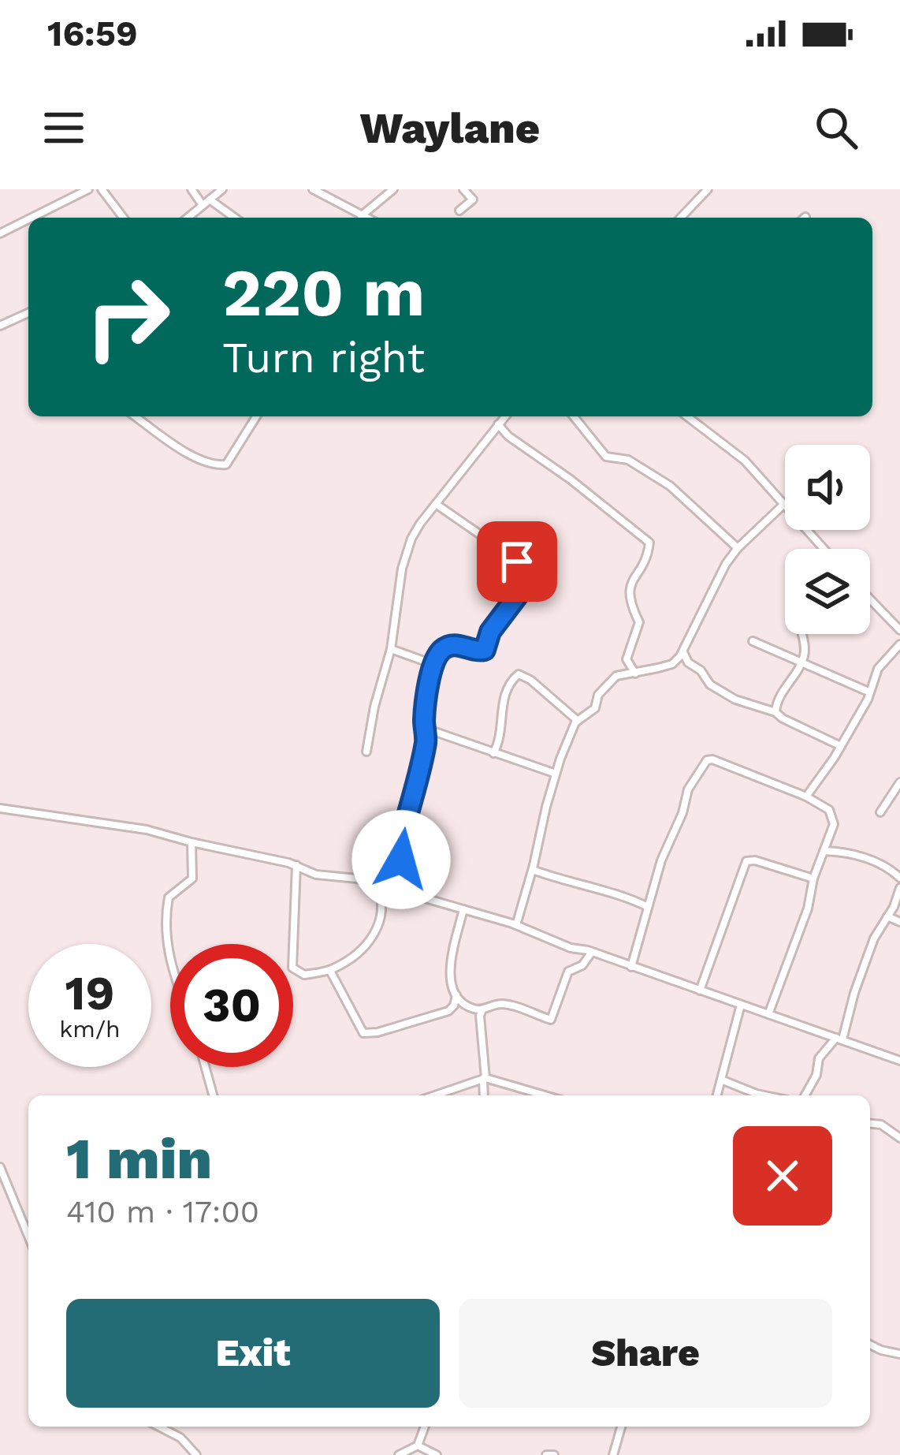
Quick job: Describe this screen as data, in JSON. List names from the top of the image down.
{
  "page": {
    "status": "16:59",
    "header": "Waylane",
    "turn": ["220 m", "Turn right"],
    "speed": "19 km/h",
    "limit": "30",
    "heading": ["1 min", "410 m · 17:00"],
    "buttons": ["Exit", "Share"]
  }
}
